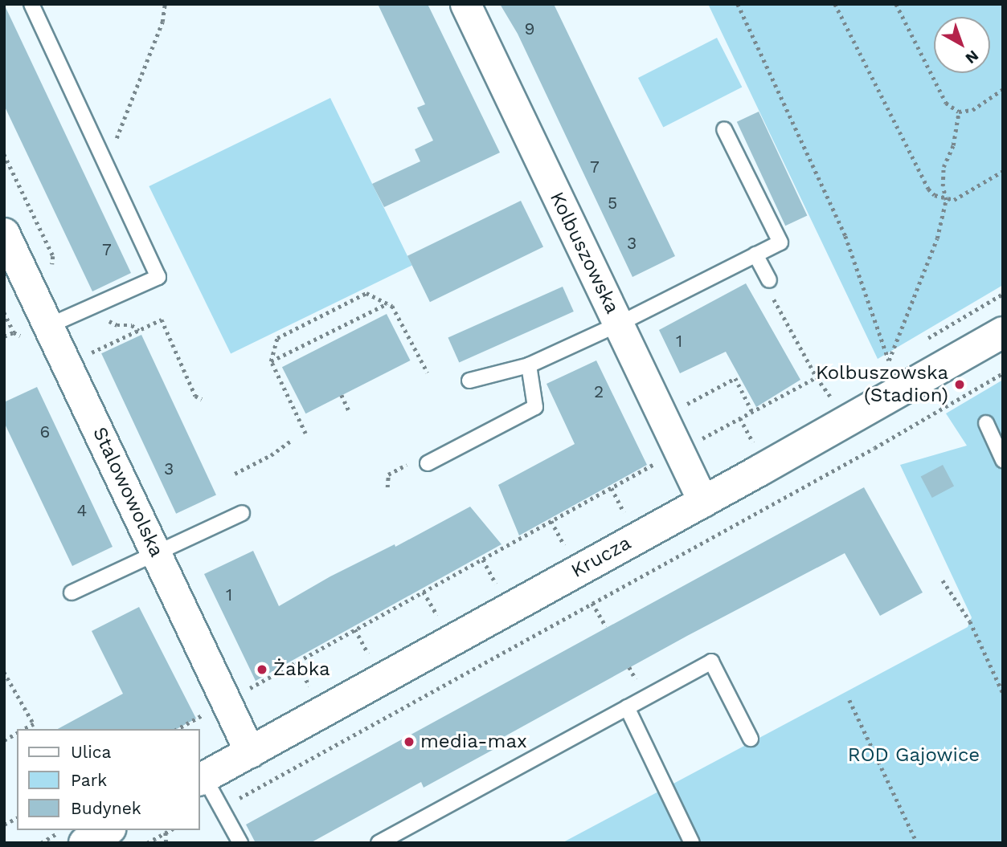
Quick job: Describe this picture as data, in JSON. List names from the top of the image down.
{
  "streets": {
    "street": ["Kolbuszowska", "Stalowowolska", "Krucza"]
  },
  "crossings": [
    ["Kolbuszowska", "Krucza"],
    ["Stalowowolska", "Krucza"]
  ],
  "parks": ["ROD Gajowice"],
  "places": ["Kolbuszowska (Stadion)", "Żabka", "media-max"],
  "house_numbers": [
    "9",
    "7",
    "5",
    "3",
    "7",
    "1",
    "2",
    "6",
    "3",
    "4",
    "1"
  ],
  "legend": ["Ulica", "Park", "Budynek"],
  "north": "bottom right"
}
